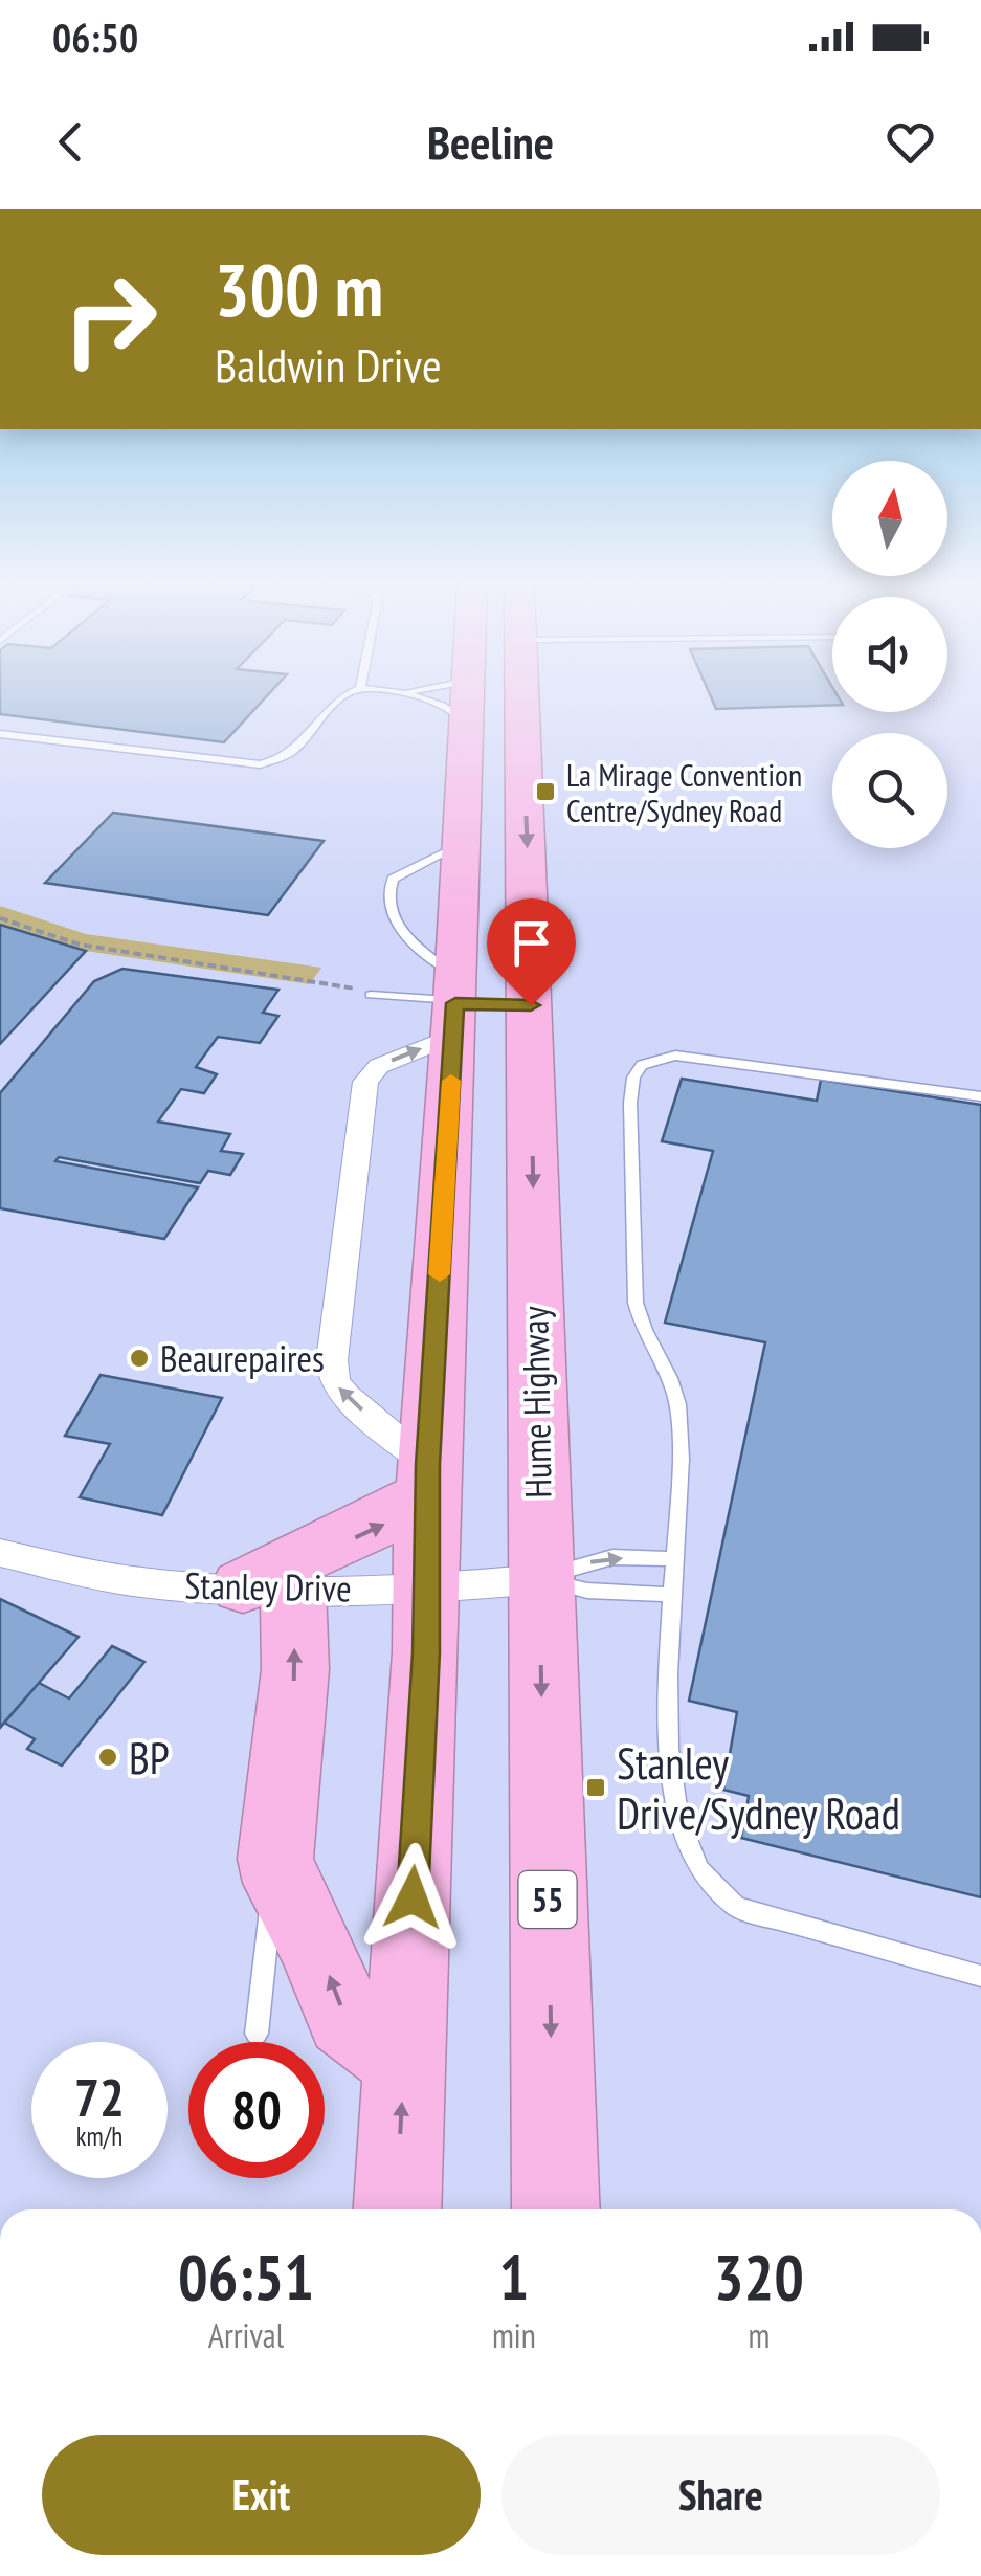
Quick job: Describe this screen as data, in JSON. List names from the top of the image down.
{
  "streets": {
    "highway": ["Hume Highway", "55"],
    "street": ["Stanley Drive"]
  },
  "crossings": [
    ["Hume Highway", "Stanley Drive"]
  ],
  "places": {
    "transit": ["La Mirage Convention Centre/Sydney Road", "Stanley Drive/Sydney Road"],
    "other": ["Beaurepaires", "BP"]
  },
  "north": "top",
  "page": {
    "status": "06:50",
    "header": "Beeline",
    "turn": ["300 m", "Baldwin Drive"],
    "speed": "72 km/h",
    "limit": "80",
    "eta": [
      "06:51",
      "Arrival",
      "1",
      "min",
      "320",
      "m"
    ],
    "buttons": ["Exit", "Share"]
  }
}
